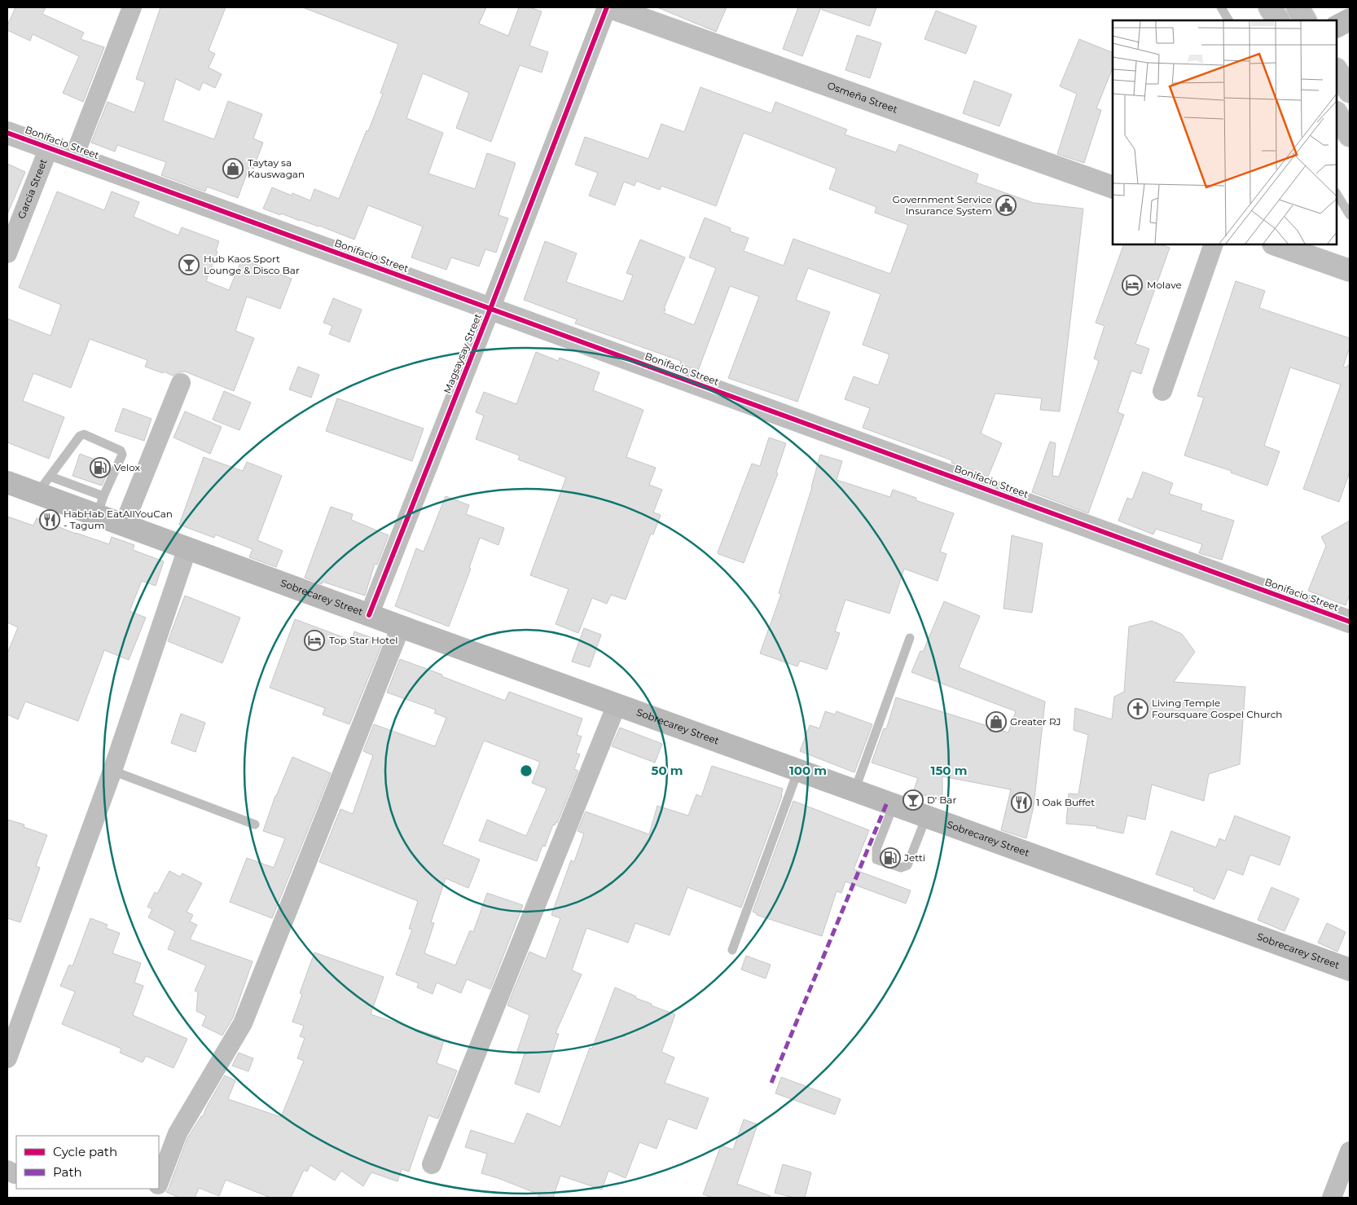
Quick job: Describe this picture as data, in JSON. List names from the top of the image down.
{
  "streets": {
    "main road": ["Osmeña Street", "Bonifacio Street", "Sobrecarey Street"],
    "street": ["Garcia Street", "Magsaysay Street"]
  },
  "crossings": [
    ["Bonifacio Street", "Garcia Street"],
    ["Bonifacio Street", "Magsaysay Street"],
    ["Magsaysay Street", "Sobrecarey Street"]
  ],
  "places": {
    "shop": ["Taytay sa Kauswagan", "Greater RJ"],
    "public building": ["Government Service Insurance System"],
    "bar": ["Hub Kaos Sport Lounge & Disco Bar", "D' Bar"],
    "hotel": ["Molave", "Top Star Hotel"],
    "fuel station": ["Velox", "Jetti"],
    "restaurant": ["HabHab EatAllYouCan - Tagum", "1 Oak Buffet"],
    "church": ["Living Temple Foursquare Gospel Church"]
  },
  "legend": ["Cycle path", "Path"],
  "rings": ["50 m", "100 m", "150 m"]
}
